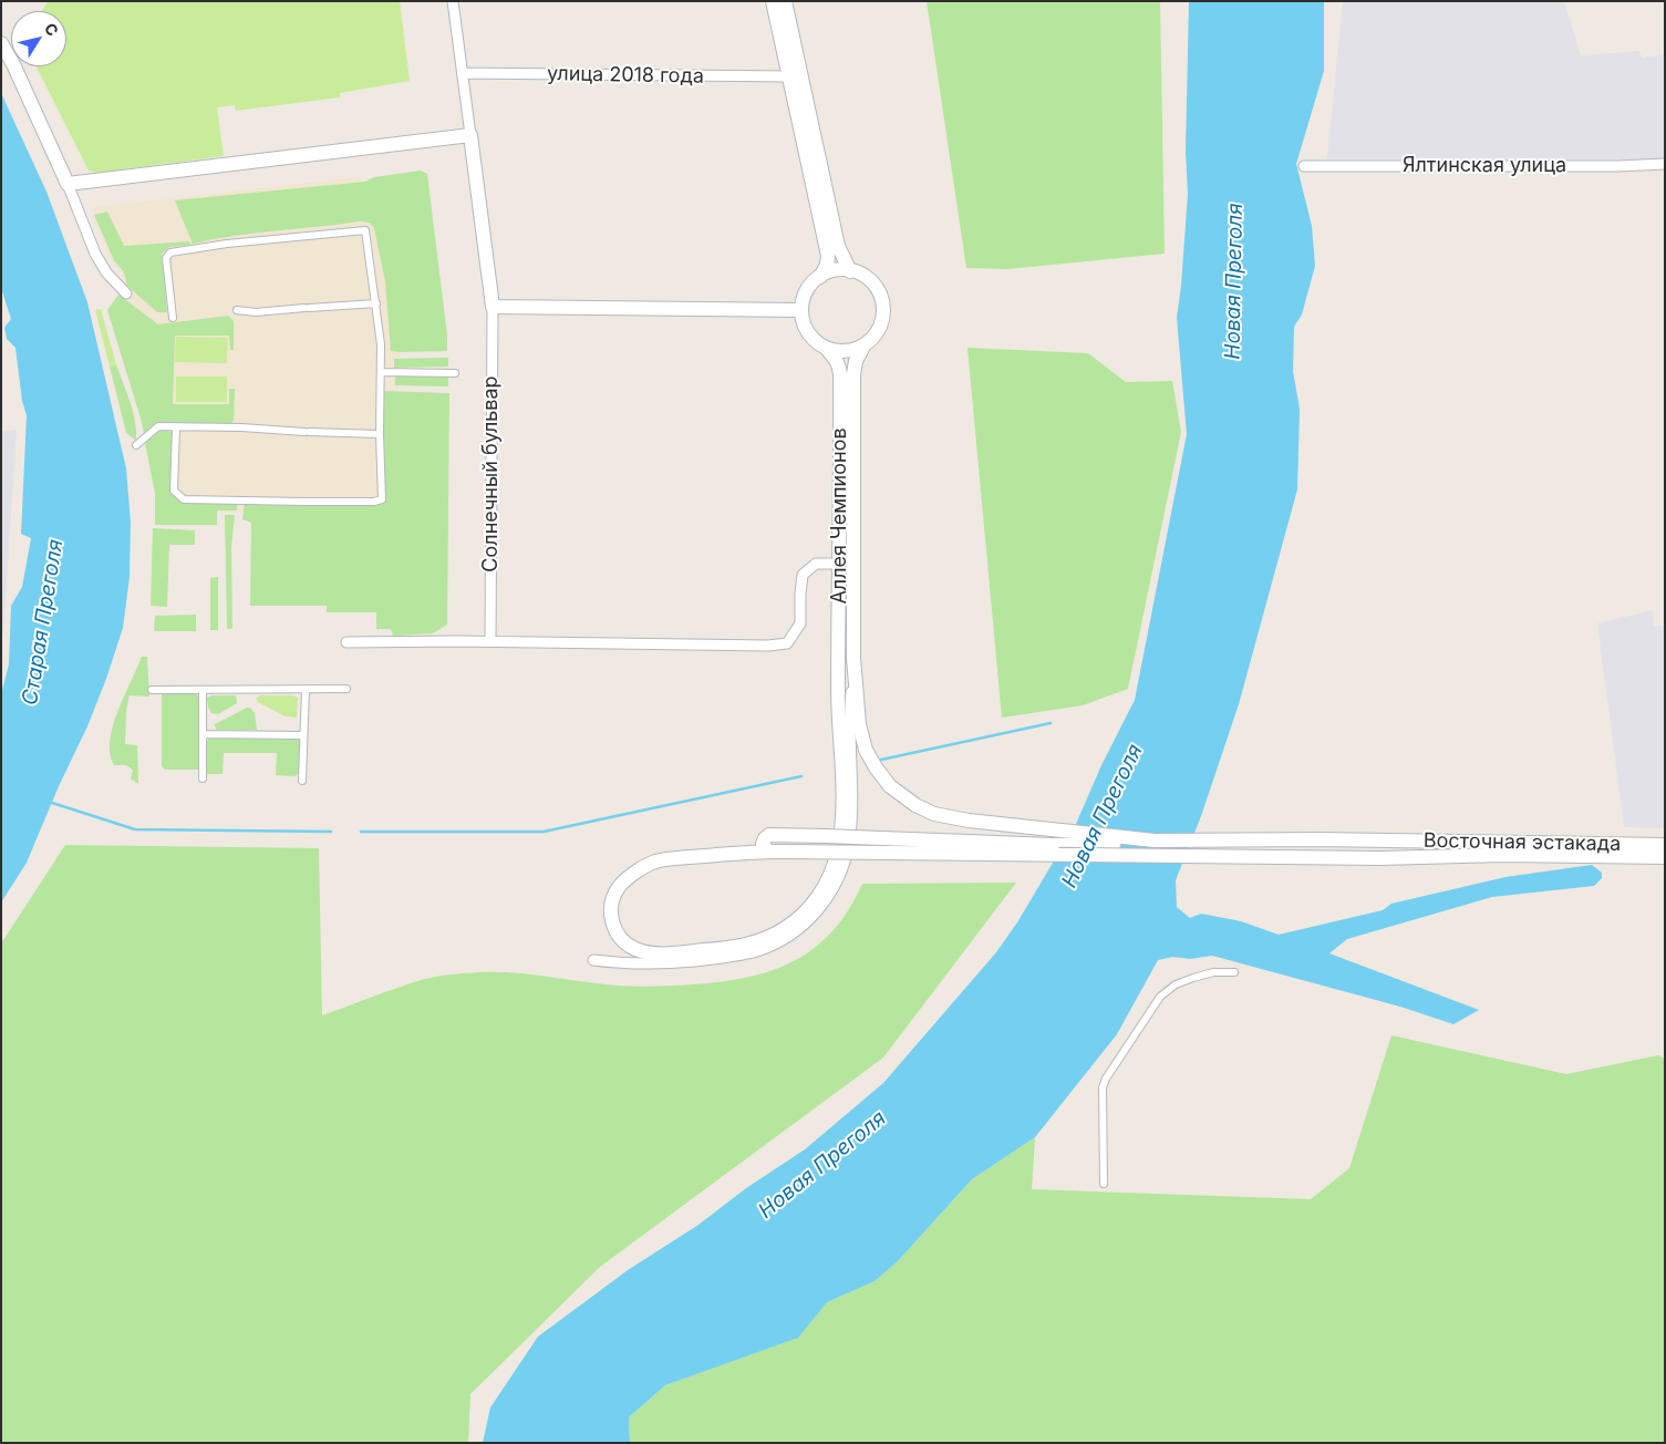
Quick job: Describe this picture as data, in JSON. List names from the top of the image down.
{
  "streets": {
    "main road": ["Солнечный бульвар", "Аллея Чемпионов", "Восточная эстакада"],
    "street": ["улица 2018 года", "Ялтинская улица"]
  },
  "crossings": [
    ["улица 2018 года", "Солнечный бульвар"],
    ["Аллея Чемпионов", "Восточная эстакада"]
  ],
  "water": ["Новая Преголя", "Старая Преголя"],
  "north": "top right"
}
